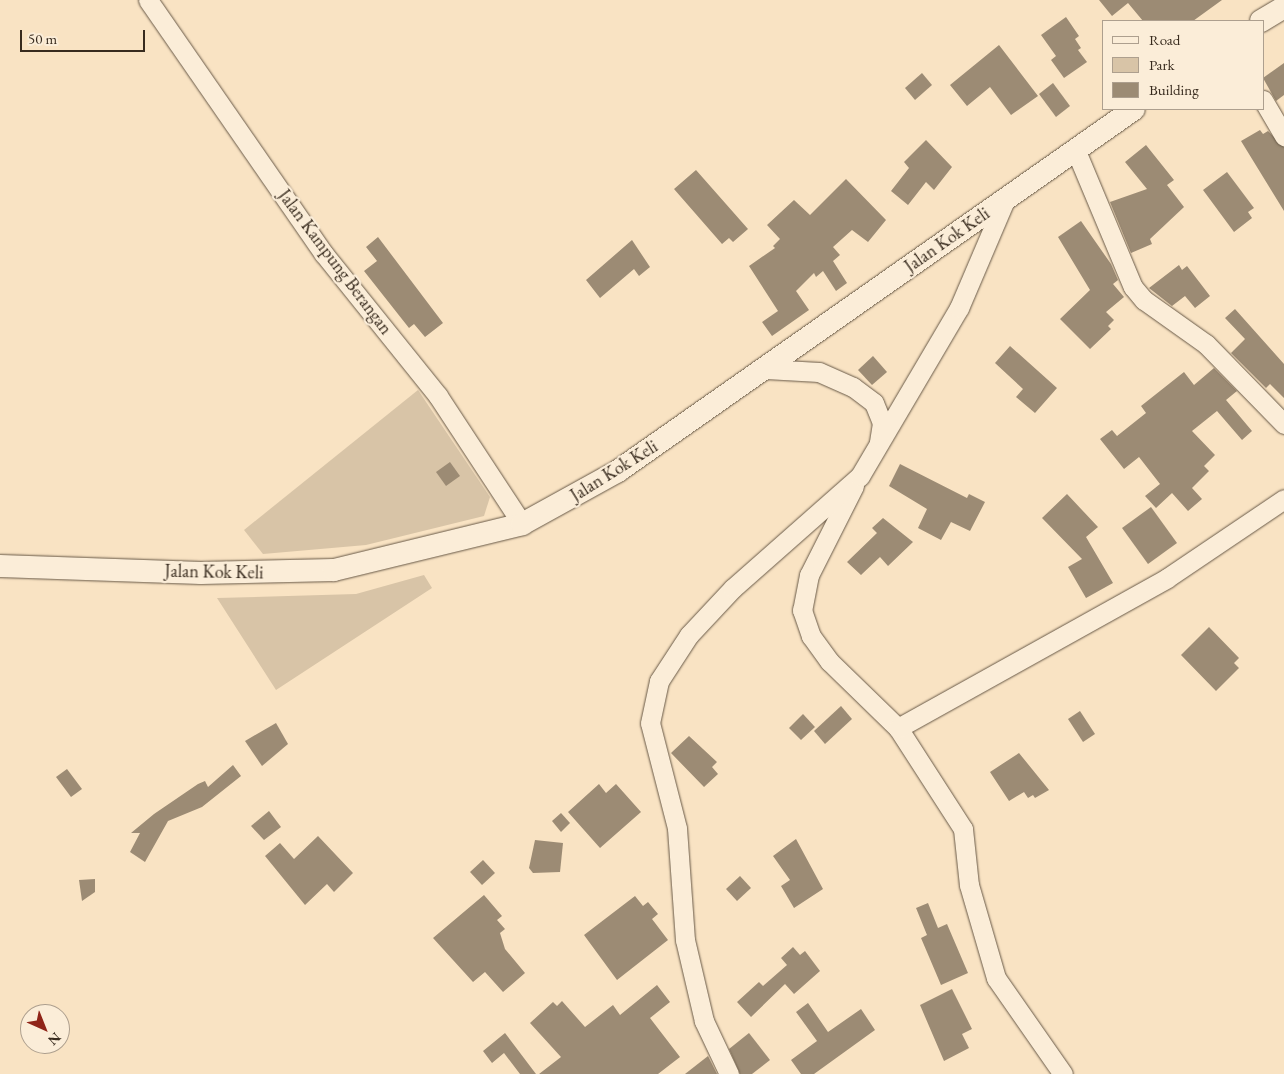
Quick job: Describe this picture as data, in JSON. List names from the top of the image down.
{
  "streets": {
    "street": ["Jalan Kok Keli", "Jalan Kampung Berangan"]
  },
  "crossings": [
    ["Jalan Kok Keli", "Jalan Kampung Berangan"]
  ],
  "legend": ["Road", "Park", "Building"],
  "scale_bar": "50 m",
  "north": "bottom right"
}
